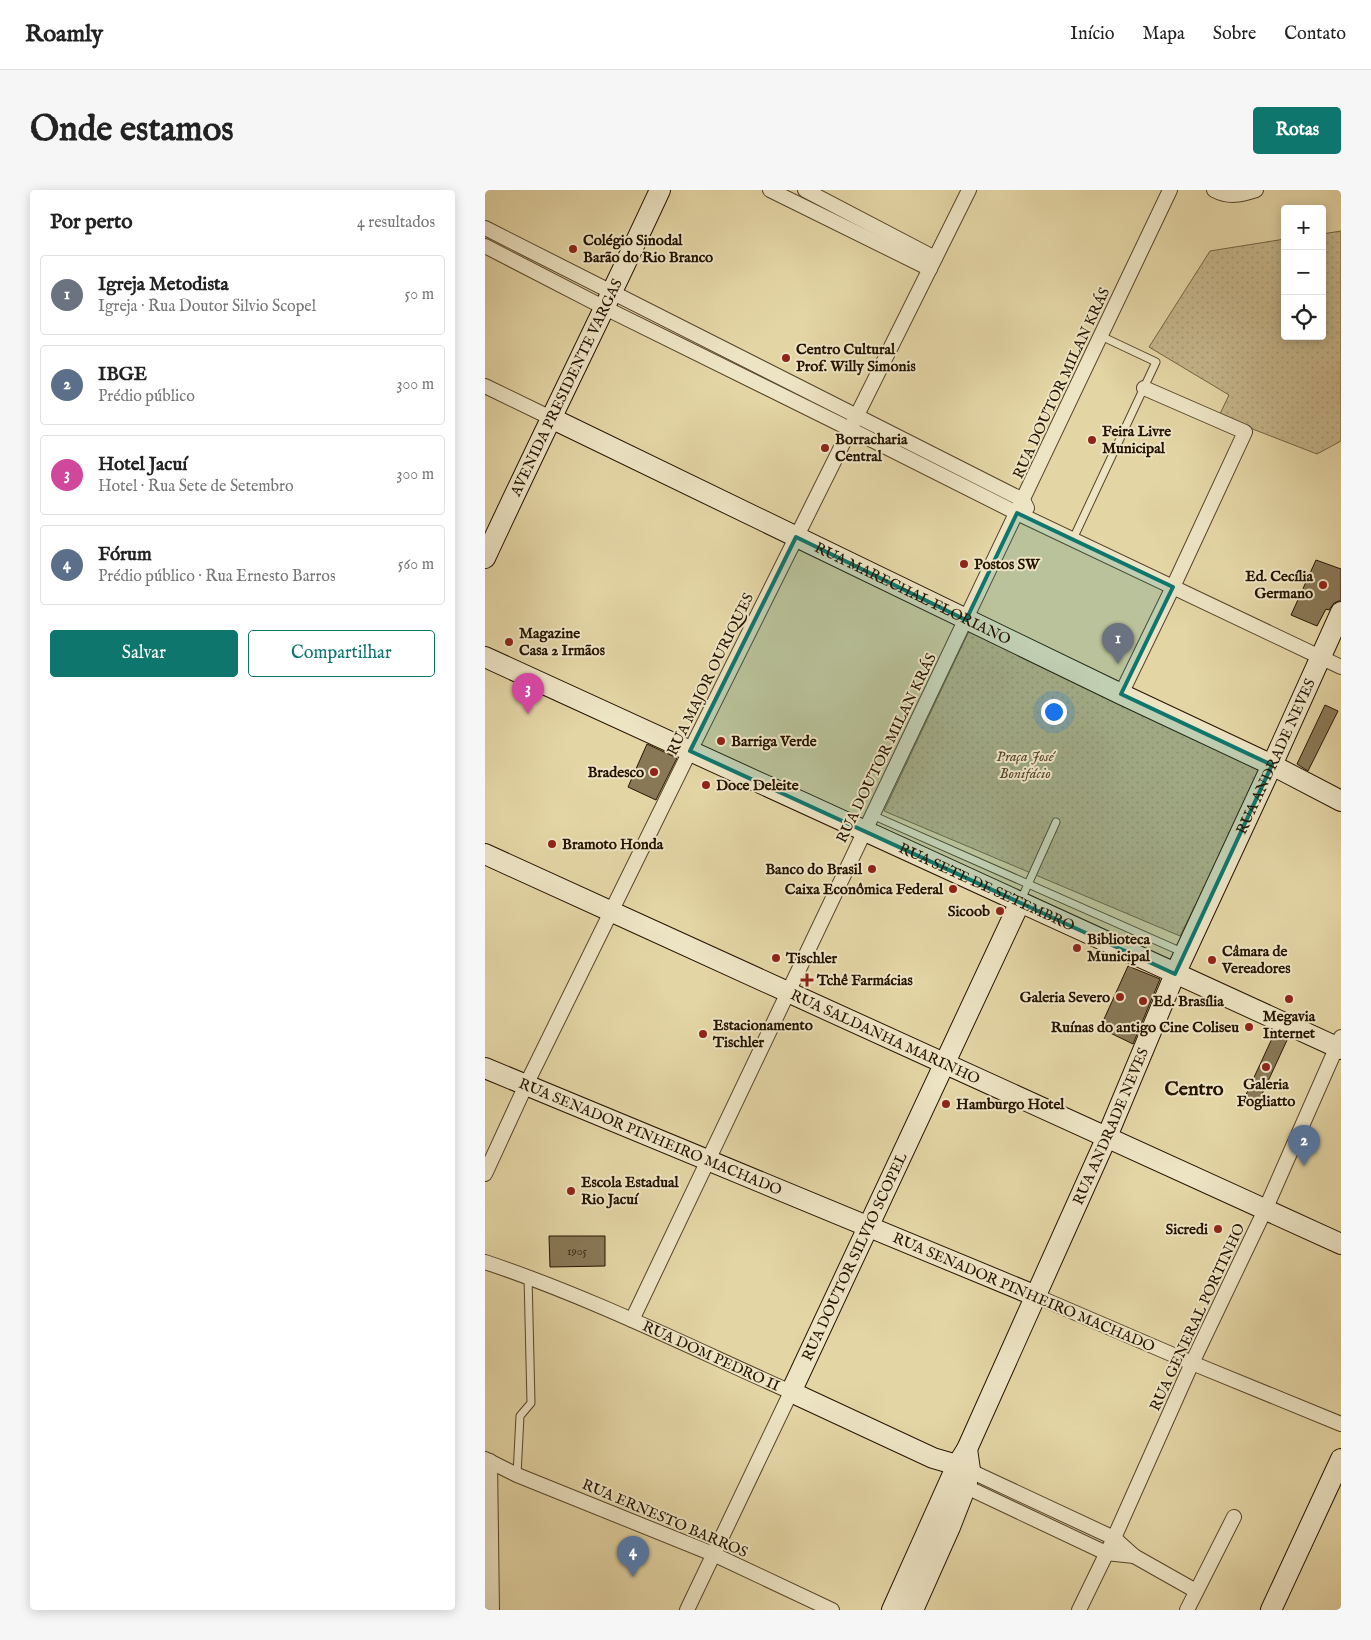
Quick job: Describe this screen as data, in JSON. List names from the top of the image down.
{
  "streets": {
    "main road": [
      "AVENIDA PRESIDENTE VARGAS",
      "RUA MARECHAL FLORIANO",
      "RUA ANDRADE NEVES",
      "RUA SETE DE SETEMBRO",
      "RUA SALDANHA MARINHO",
      "RUA SENADOR PINHEIRO MACHADO",
      "RUA DOUTOR SILVIO SCOPEL",
      "RUA DOM PEDRO II"
    ],
    "street": [
      "RUA DOUTOR MILAN KRÁS",
      "RUA MAJOR OURIQUES",
      "RUA GENERAL PORTINHO",
      "RUA ERNESTO BARROS"
    ]
  },
  "crossings": [
    ["RUA DOUTOR MILAN KRÁS", "RUA MARECHAL FLORIANO"],
    ["RUA DOUTOR MILAN KRÁS", "RUA SETE DE SETEMBRO"],
    ["RUA DOUTOR MILAN KRÁS", "RUA SALDANHA MARINHO"],
    ["RUA DOUTOR MILAN KRÁS", "RUA SENADOR PINHEIRO MACHADO"],
    ["RUA DOUTOR MILAN KRÁS", "RUA DOM PEDRO II"],
    ["AVENIDA PRESIDENTE VARGAS", "RUA MARECHAL FLORIANO"],
    ["RUA MARECHAL FLORIANO", "RUA MAJOR OURIQUES"],
    ["RUA MARECHAL FLORIANO", "RUA ANDRADE NEVES"],
    ["RUA MAJOR OURIQUES", "RUA SETE DE SETEMBRO"],
    ["RUA MAJOR OURIQUES", "RUA SALDANHA MARINHO"],
    ["RUA MAJOR OURIQUES", "RUA SENADOR PINHEIRO MACHADO"],
    ["RUA ANDRADE NEVES", "RUA SETE DE SETEMBRO"],
    ["RUA ANDRADE NEVES", "RUA SALDANHA MARINHO"],
    ["RUA ANDRADE NEVES", "RUA SENADOR PINHEIRO MACHADO"],
    ["RUA ANDRADE NEVES", "RUA DOM PEDRO II"],
    ["RUA SETE DE SETEMBRO", "RUA DOUTOR SILVIO SCOPEL"],
    ["RUA SETE DE SETEMBRO", "RUA GENERAL PORTINHO"],
    ["RUA SALDANHA MARINHO", "RUA DOUTOR SILVIO SCOPEL"],
    ["RUA SALDANHA MARINHO", "RUA GENERAL PORTINHO"],
    ["RUA SENADOR PINHEIRO MACHADO", "RUA DOUTOR SILVIO SCOPEL"],
    ["RUA SENADOR PINHEIRO MACHADO", "RUA GENERAL PORTINHO"],
    ["RUA DOUTOR SILVIO SCOPEL", "RUA DOM PEDRO II"],
    ["RUA DOUTOR SILVIO SCOPEL", "RUA ERNESTO BARROS"],
    ["RUA GENERAL PORTINHO", "RUA DOM PEDRO II"]
  ],
  "districts": ["Centro"],
  "parks": ["Praça José Bonifácio"],
  "places": {
    "other": [
      "Colégio Sinodal Barão do Rio Branco",
      "Centro Cultural Prof. Willy Simonis",
      "Feira Livre Municipal",
      "Borracharia Central",
      "Postos SW",
      "Ed. Cecília Germano",
      "Magazine Casa 2 Irmãos",
      "Barriga Verde",
      "Bradesco",
      "Doce Deleite",
      "Bramoto Honda",
      "Banco do Brasil",
      "Caixa Econômica Federal",
      "Sicoob",
      "Biblioteca Municipal",
      "Tischler",
      "Câmara de Vereadores",
      "Galeria Severo",
      "Megavia Internet",
      "Ed. Brasília",
      "Ruínas do antigo Cine Coliseu",
      "Estacionamento Tischler",
      "Galeria Fogliatto",
      "Hamburgo Hotel",
      "Escola Estadual Rio Jacuí",
      "Sicredi"
    ],
    "health": ["Tchê Farmácias"]
  },
  "house_numbers": ["1905"],
  "page": {
    "header": "Roamly",
    "nav": [
      "Início",
      "Mapa",
      "Sobre",
      "Contato"
    ],
    "buttons": [
      "Rotas",
      ["Salvar", "Compartilhar"]
    ],
    "title": "Onde estamos",
    "heading": ["Por perto", "4 resultados"],
    "map_buttons": ["+", "−"],
    "list": [
      {
        "mark": "1",
        "name": "Igreja Metodista",
        "note": "Igreja · Rua Doutor Silvio Scopel",
        "value": "50 m"
      },
      {
        "mark": "2",
        "name": "IBGE",
        "note": "Prédio público",
        "value": "300 m"
      },
      {
        "mark": "3",
        "name": "Hotel Jacuí",
        "note": "Hotel · Rua Sete de Setembro",
        "value": "300 m"
      },
      {
        "mark": "4",
        "name": "Fórum",
        "note": "Prédio público · Rua Ernesto Barros",
        "value": "560 m"
      }
    ],
    "pins": [
      "1",
      "3",
      "2",
      "4"
    ]
  }
}
